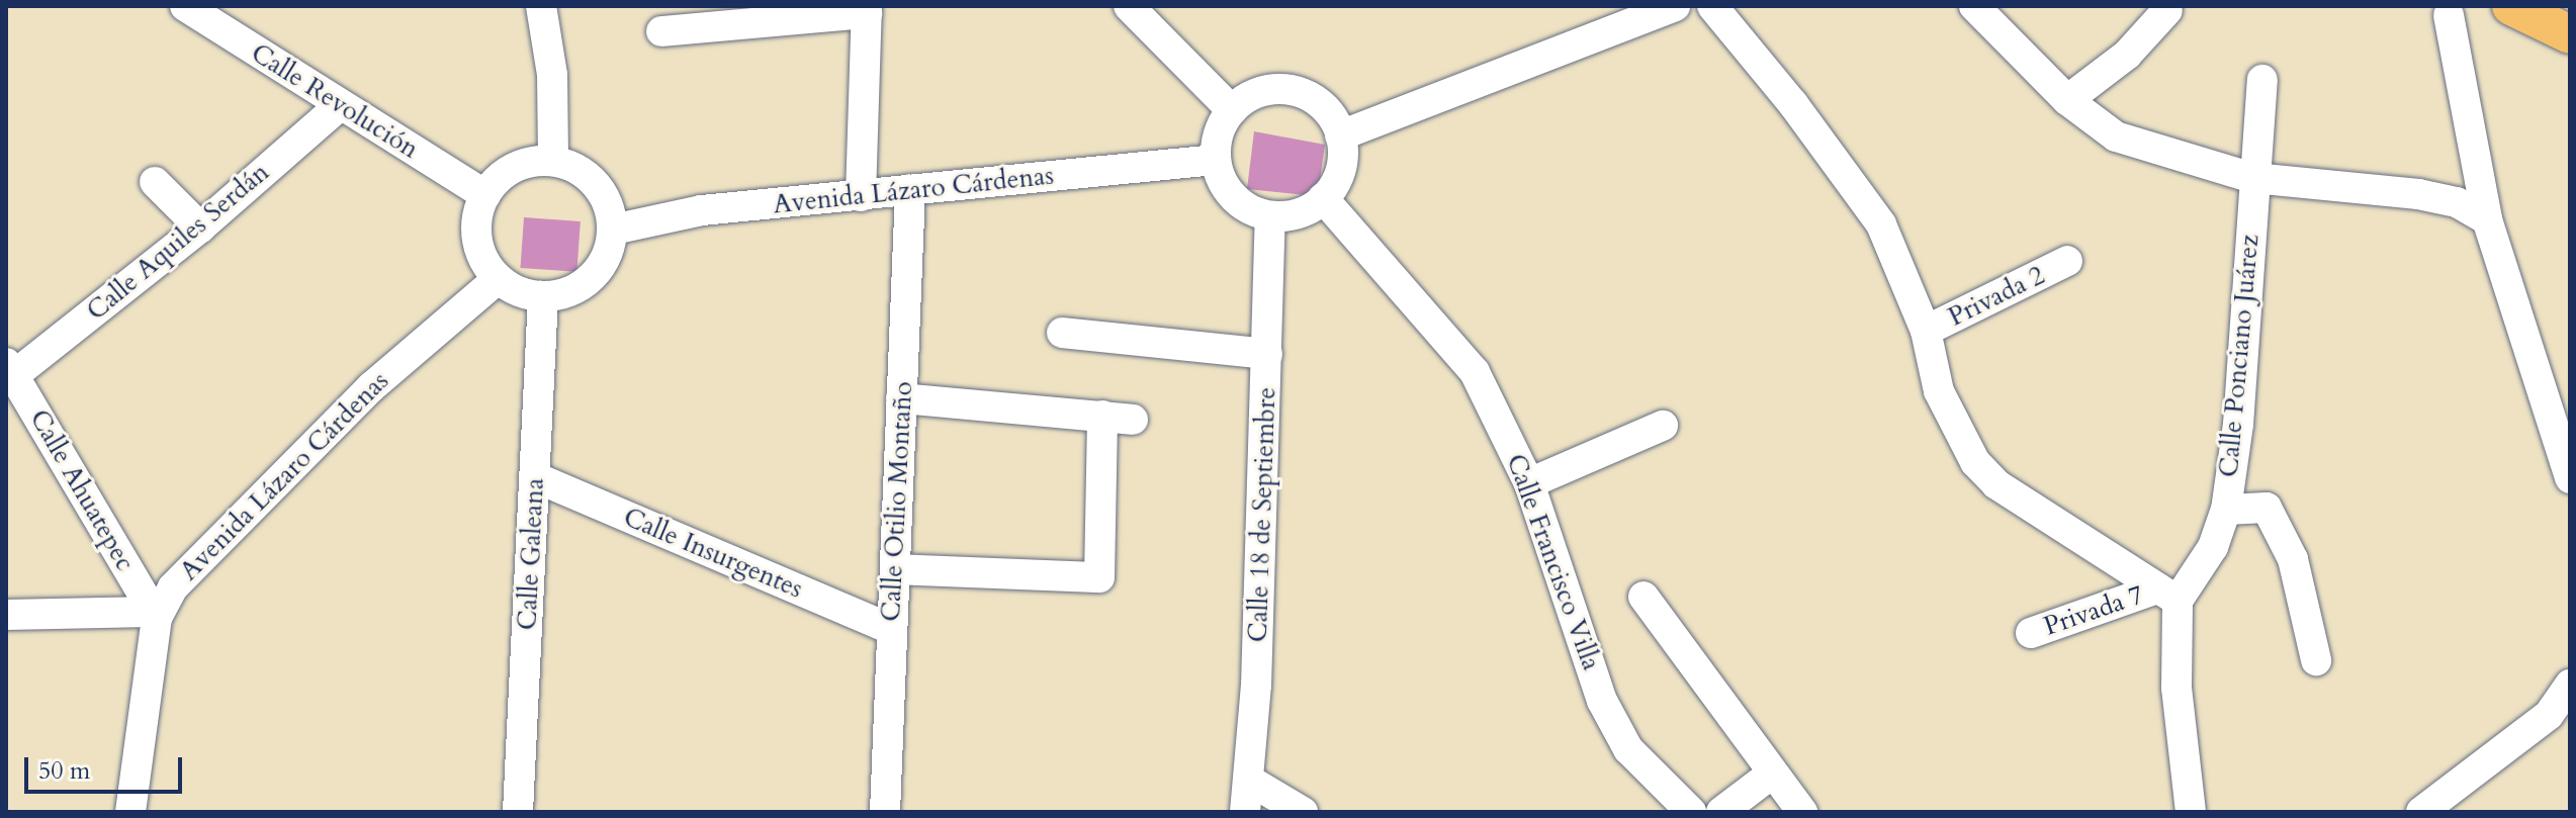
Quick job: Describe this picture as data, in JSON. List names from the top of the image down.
{
  "streets": {
    "street": [
      "Calle Revolución",
      "Avenida Lázaro Cárdenas",
      "Calle Aquiles Serdán",
      "Privada 2",
      "Calle Ponciano Juárez",
      "Calle Ahuatepec",
      "Calle Otilio Montaño",
      "Calle 18 de Septiembre",
      "Calle Insurgentes",
      "Calle Galeana",
      "Calle Francisco Villa",
      "Privada 7"
    ]
  },
  "crossings": [
    ["Calle Revolución", "Avenida Lázaro Cárdenas"],
    ["Calle Revolución", "Calle Aquiles Serdán"],
    ["Calle Revolución", "Calle Galeana"],
    ["Avenida Lázaro Cárdenas", "Calle Ahuatepec"],
    ["Avenida Lázaro Cárdenas", "Calle Otilio Montaño"],
    ["Avenida Lázaro Cárdenas", "Calle 18 de Septiembre"],
    ["Avenida Lázaro Cárdenas", "Calle Galeana"],
    ["Avenida Lázaro Cárdenas", "Calle Francisco Villa"],
    ["Calle Aquiles Serdán", "Calle Ahuatepec"],
    ["Calle Ponciano Juárez", "Privada 7"],
    ["Calle Otilio Montaño", "Calle Insurgentes"],
    ["Calle 18 de Septiembre", "Calle Francisco Villa"],
    ["Calle Insurgentes", "Calle Galeana"]
  ],
  "scale_bar": "50 m"
}
